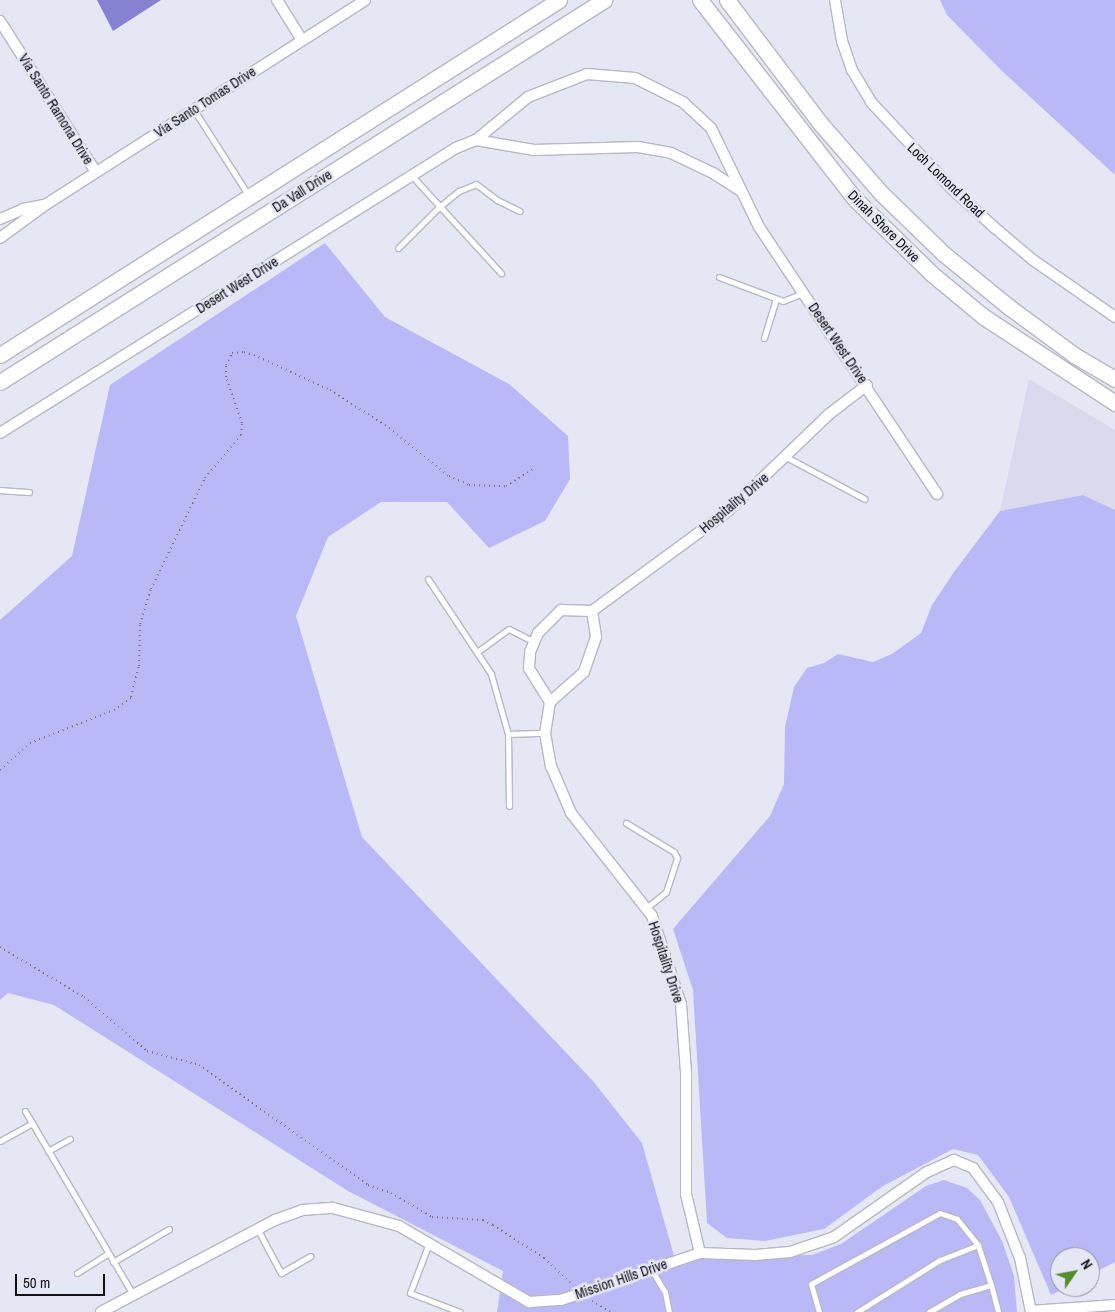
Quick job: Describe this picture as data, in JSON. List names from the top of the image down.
{
  "streets": {
    "main road": ["Da Vall Drive", "Dinah Shore Drive"],
    "street": [
      "Via Santo Tomas Drive",
      "Via Santo Ramona Drive",
      "Loch Lomond Road",
      "Desert West Drive",
      "Hospitality Drive",
      "Mission Hills Drive"
    ]
  },
  "crossings": [
    ["Via Santo Tomas Drive", "Via Santo Ramona Drive"],
    ["Desert West Drive", "Hospitality Drive"],
    ["Hospitality Drive", "Mission Hills Drive"]
  ],
  "scale_bar": "50 m",
  "north": "top right"
}
